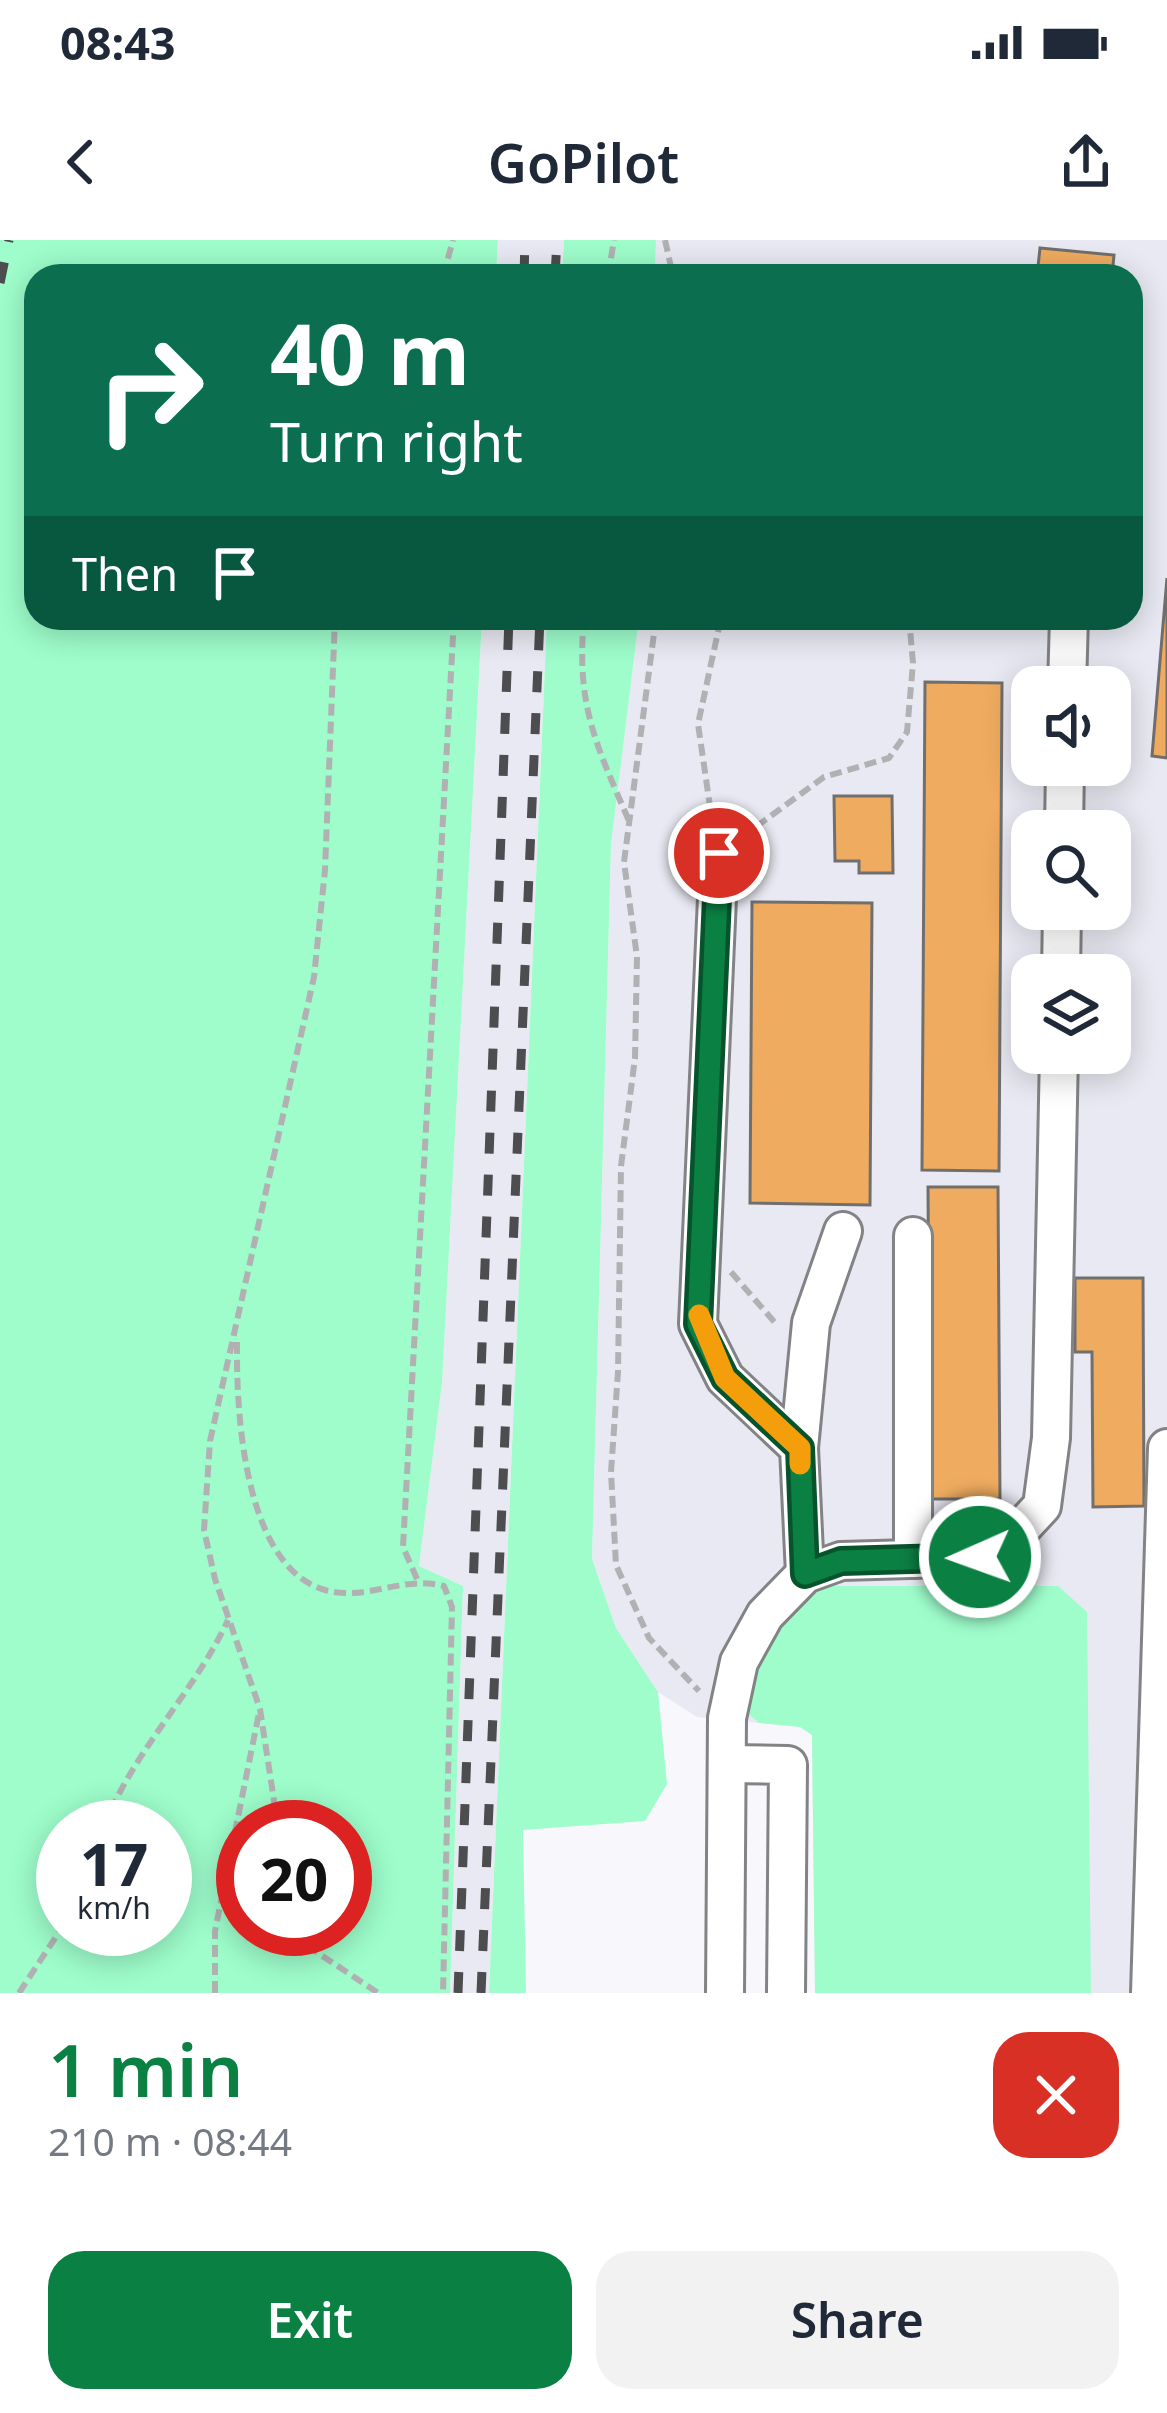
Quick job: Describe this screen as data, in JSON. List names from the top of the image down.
{
  "page": {
    "status": "08:43",
    "header": "GoPilot",
    "turn": ["40 m", "Turn right"],
    "then": "Then",
    "speed": "17 km/h",
    "limit": "20",
    "heading": ["1 min", "210 m · 08:44"],
    "buttons": ["Exit", "Share"]
  }
}
